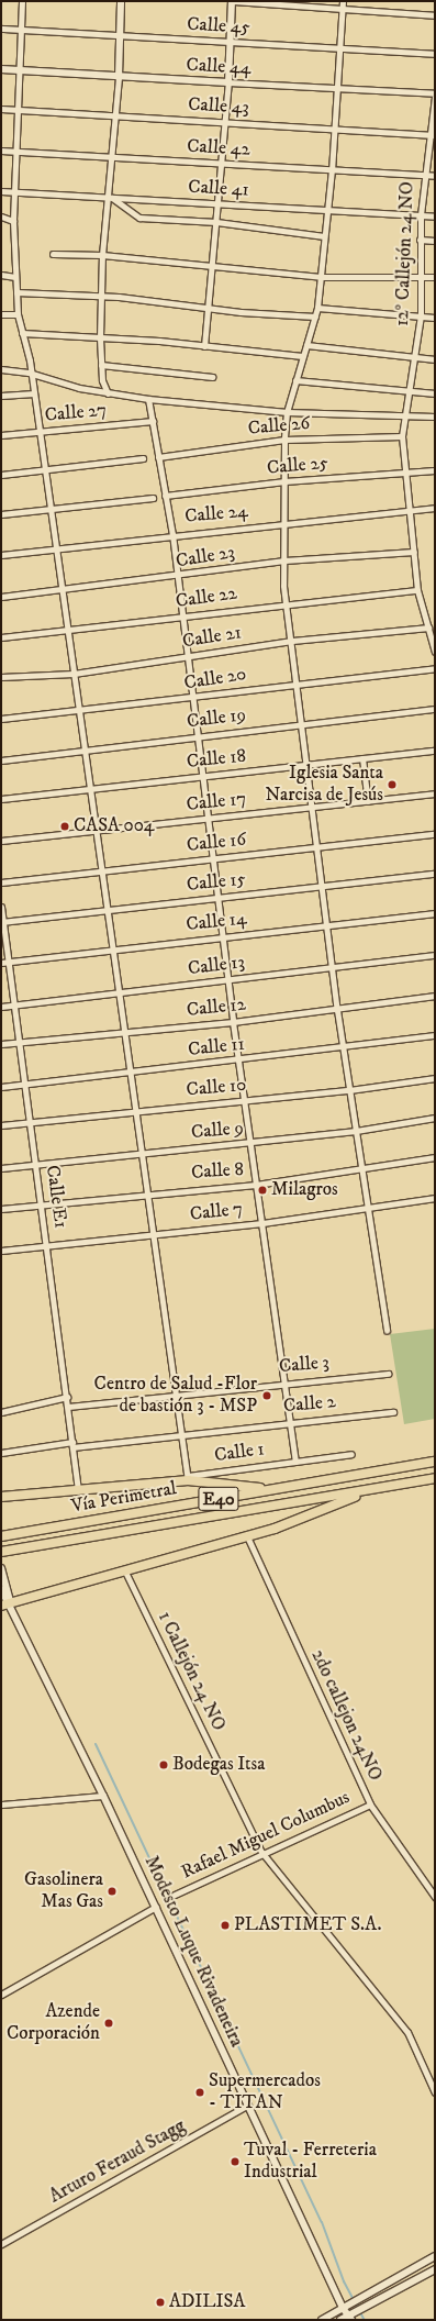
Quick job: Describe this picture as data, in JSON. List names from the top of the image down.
{
  "streets": {
    "highway": ["Vía Perimetral", "E40"],
    "street": [
      "Calle 45",
      "Calle 44",
      "Calle 43",
      "Calle 42",
      "Calle 41",
      "12° Callejón 24 NO",
      "Calle 27",
      "Calle 26",
      "Calle 25",
      "Calle 24",
      "Calle 23",
      "Calle 22",
      "Calle 21",
      "Calle 20",
      "Calle 19",
      "Calle 18",
      "Calle 17",
      "Calle 16",
      "Calle 15",
      "Calle 14",
      "Calle 13",
      "Calle 12",
      "Calle 11",
      "Calle 10",
      "Calle 9",
      "Calle 8",
      "Calle E1",
      "Calle 7",
      "Calle 3",
      "Calle 2",
      "Calle 1",
      "1 Callejón 24 NO",
      "2do callejon 24NO",
      "Rafael Miguel Columbus",
      "Modesto Luque Rivadeneira",
      "Arturo Feraud Stagg"
    ]
  },
  "crossings": [
    ["Calle 44", "12° Callejón 24 NO"],
    ["Calle 43", "12° Callejón 24 NO"],
    ["Calle 42", "12° Callejón 24 NO"],
    ["Calle 41", "12° Callejón 24 NO"],
    ["12° Callejón 24 NO", "Calle 26"],
    ["12° Callejón 24 NO", "Calle 25"],
    ["12° Callejón 24 NO", "Calle 24"],
    ["12° Callejón 24 NO", "Calle 23"],
    ["12° Callejón 24 NO", "Calle 22"],
    ["12° Callejón 24 NO", "Calle 21"],
    ["Calle 15", "Calle E1"],
    ["Calle 14", "Calle E1"],
    ["Calle 13", "Calle E1"],
    ["Calle 12", "Calle E1"],
    ["Calle 11", "Calle E1"],
    ["Calle 10", "Calle E1"],
    ["Calle 9", "Calle E1"],
    ["Calle 8", "Calle E1"],
    ["Calle E1", "Calle 7"],
    ["Calle E1", "Calle 3"],
    ["Calle E1", "Calle 2"],
    ["1 Callejón 24 NO", "Rafael Miguel Columbus"],
    ["2do callejon 24NO", "Rafael Miguel Columbus"],
    ["Modesto Luque Rivadeneira", "Arturo Feraud Stagg"]
  ],
  "places": [
    "Iglesia Santa Narcisa de Jesús",
    "CASA 004",
    "Milagros",
    "Centro de Salud -Flor de bastión 3 - MSP",
    "Bodegas Itsa",
    "Gasolinera Mas Gas",
    "PLASTIMET S.A.",
    "Azende Corporación",
    "Supermercados - TITAN",
    "Tuval - Ferreteria Industrial",
    "ADILISA"
  ]
}
